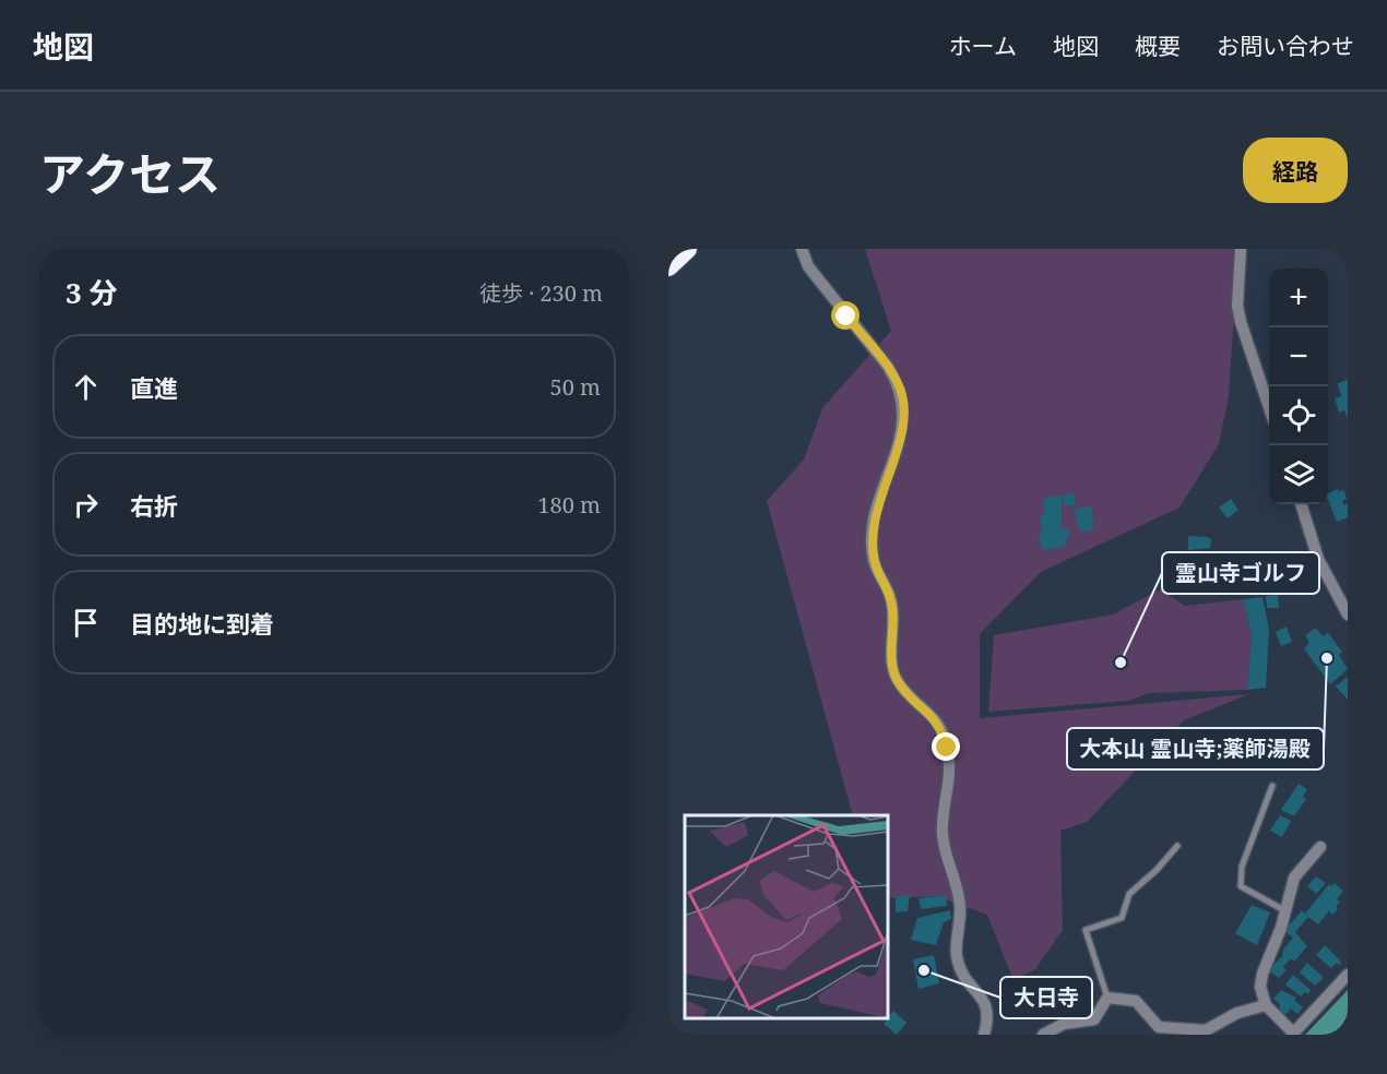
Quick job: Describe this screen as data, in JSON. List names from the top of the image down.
{
  "places": ["大本山 霊山寺;薬師湯殿", "霊山寺ゴルフ", "大日寺"],
  "page": {
    "header": "地図",
    "nav": [
      "ホーム",
      "地図",
      "概要",
      "お問い合わせ"
    ],
    "title": "アクセス",
    "buttons": "経路",
    "heading": ["3 分", "徒歩 · 230 m"],
    "map_buttons": ["+", "−"],
    "list": [
      ["直進", "50 m"],
      ["右折", "180 m"],
      "目的地に到着"
    ]
  }
}
